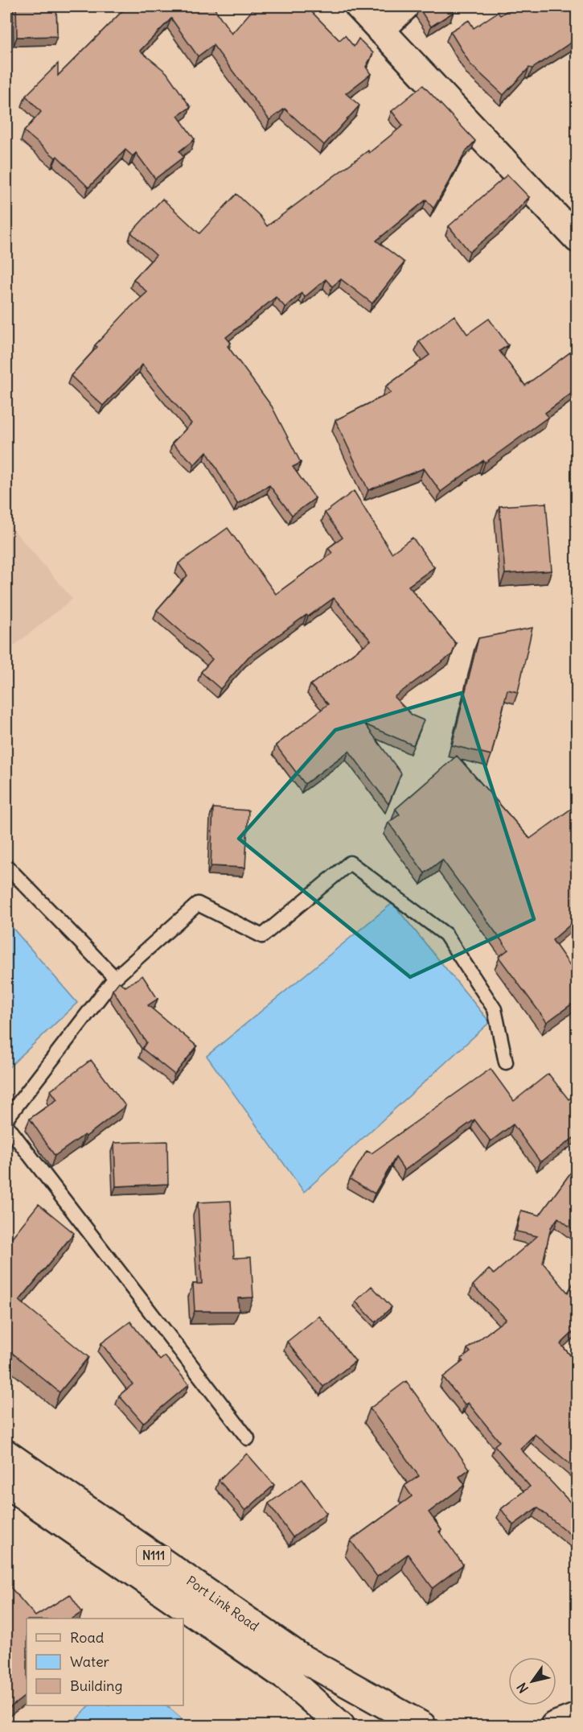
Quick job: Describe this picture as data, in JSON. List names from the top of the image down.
{
  "streets": {
    "main road": ["N111", "Port Link Road"]
  },
  "legend": ["Road", "Water", "Building"],
  "north": "bottom left"
}
